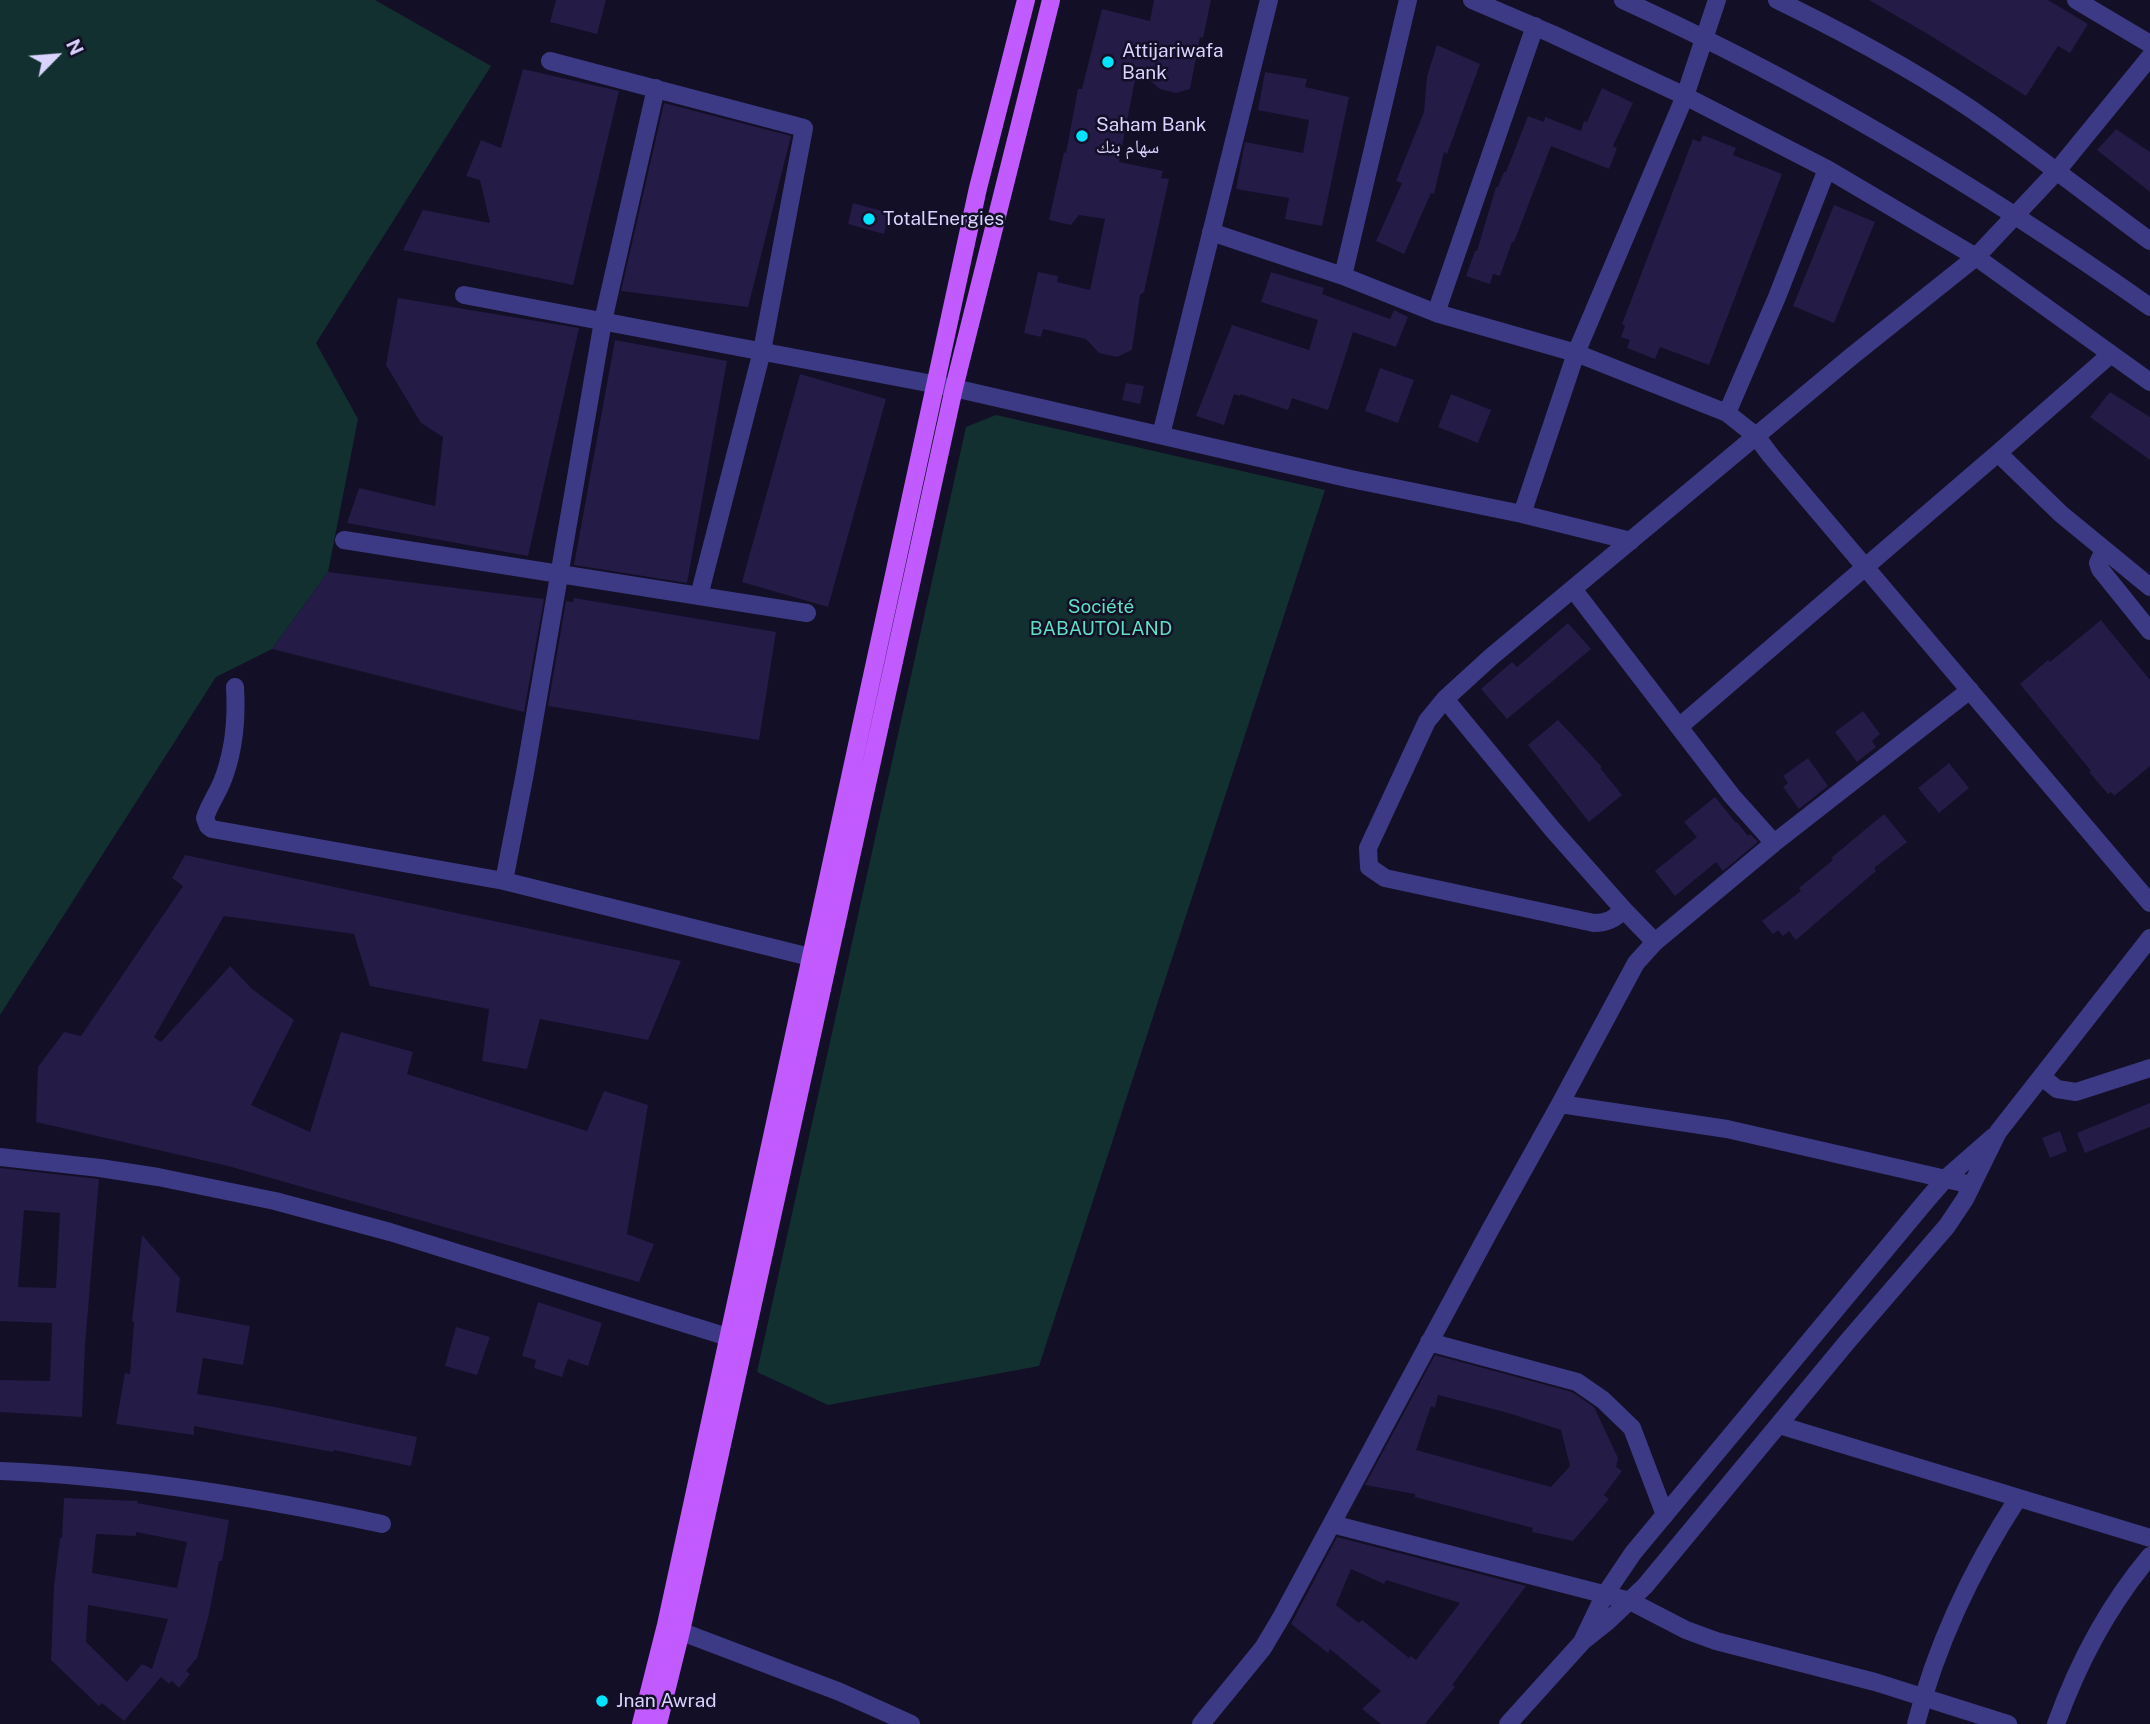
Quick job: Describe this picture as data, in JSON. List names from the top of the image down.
{
  "parks": ["Société BABAUTOLAND"],
  "places": [
    "Attijariwafa Bank",
    "Saham Bank سهام بنك",
    "TotalEnergies",
    "Jnan Awrad"
  ],
  "north": "top right"
}
